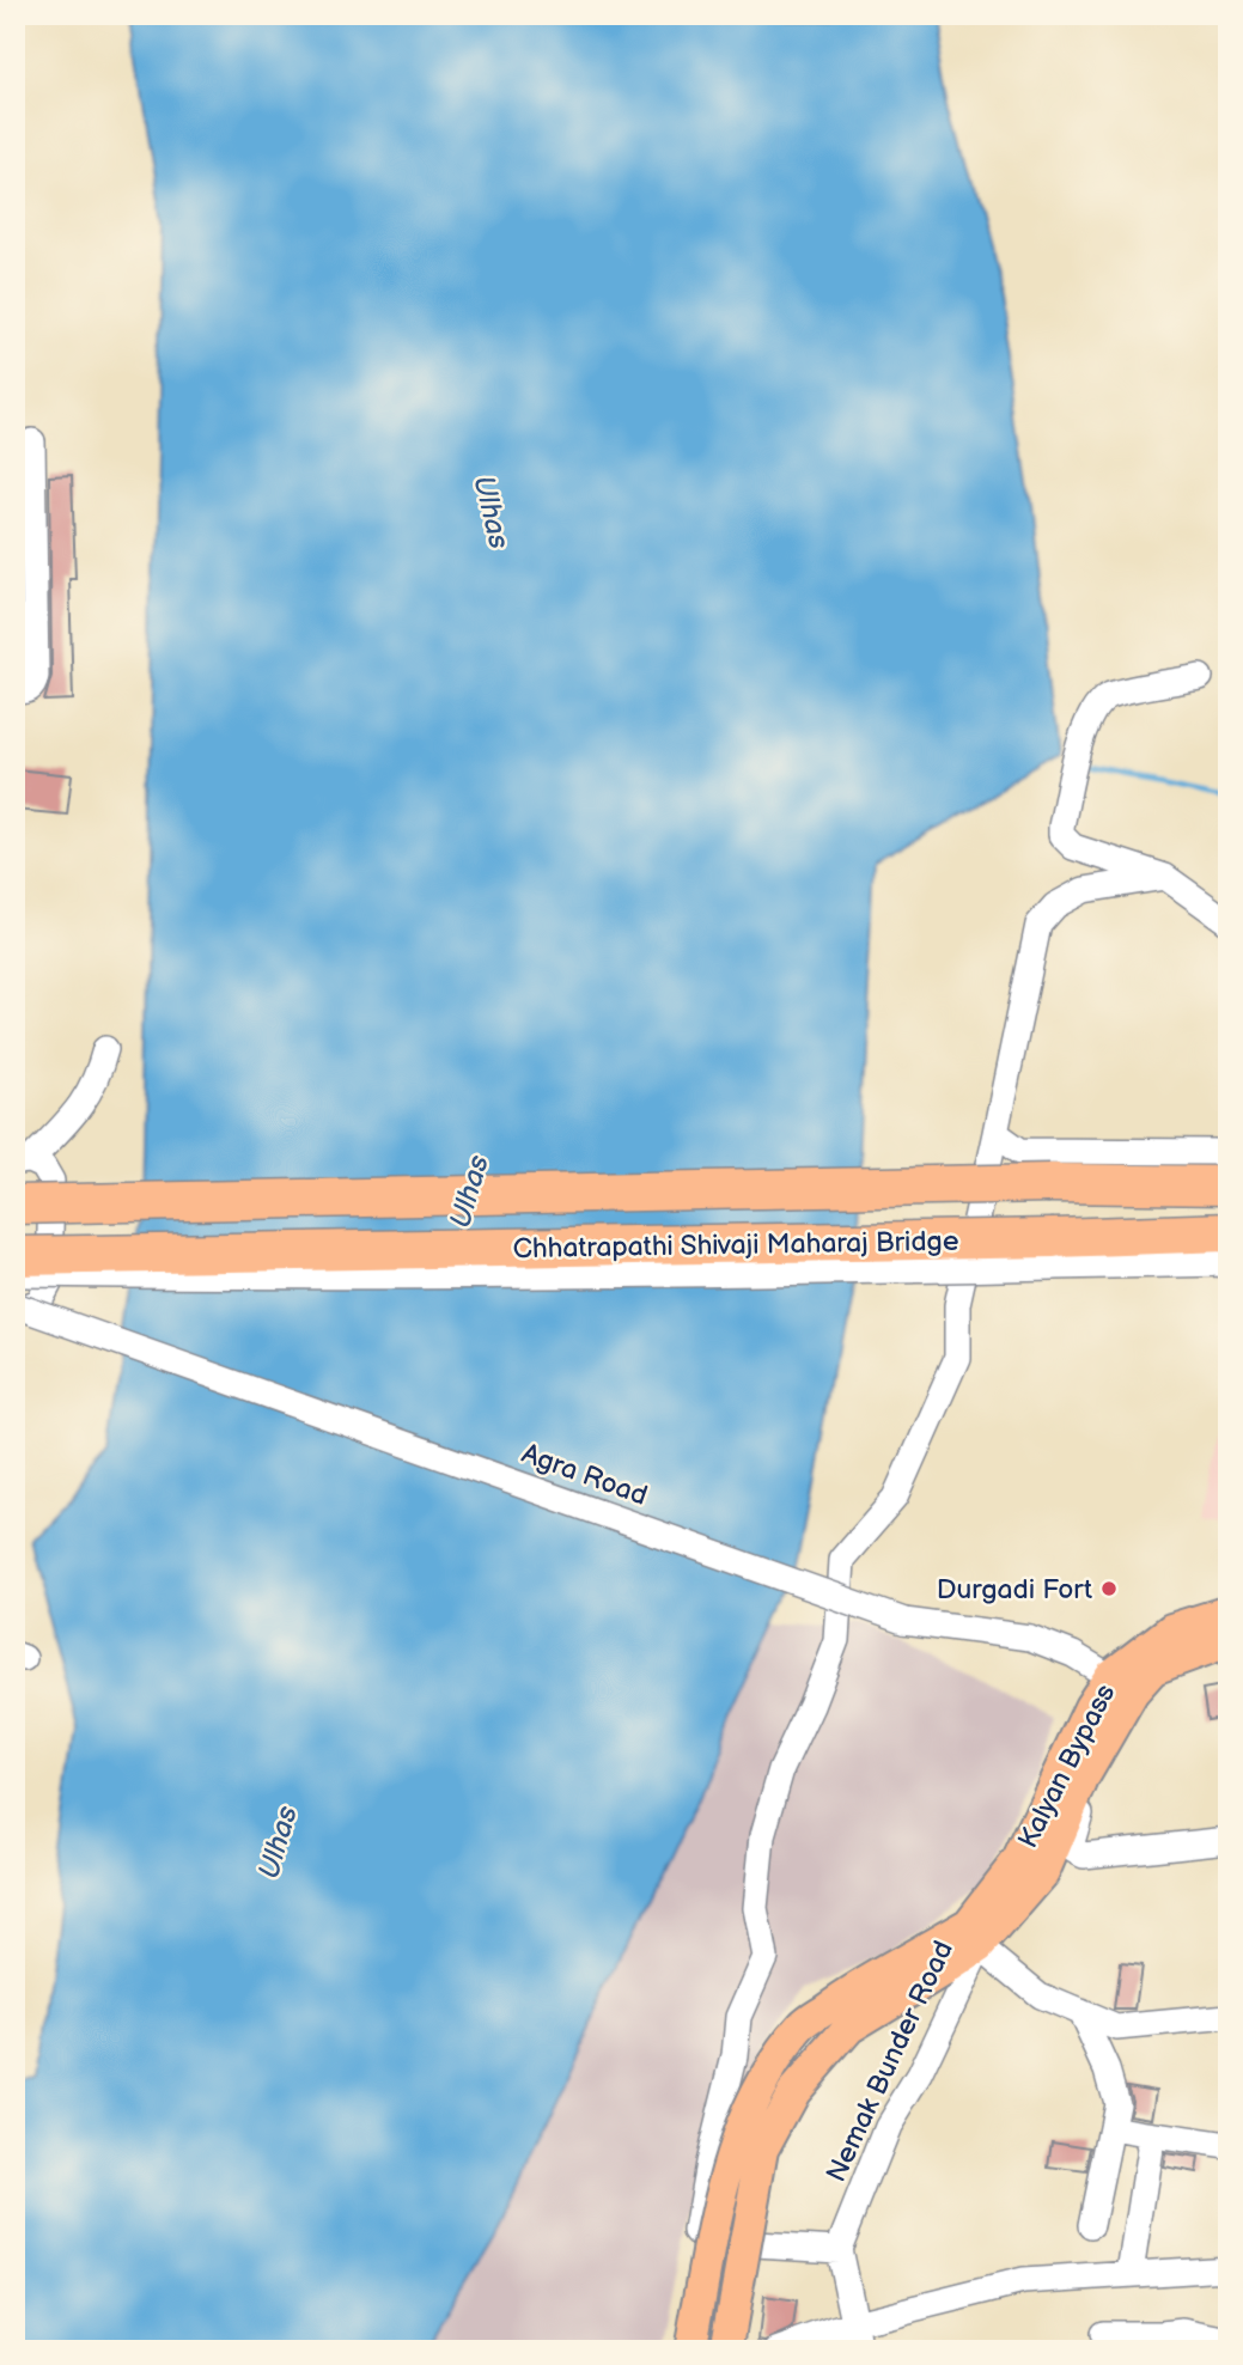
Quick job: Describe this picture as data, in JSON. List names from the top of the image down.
{
  "streets": {
    "highway": ["Chhatrapathi Shivaji Maharaj Bridge"],
    "main road": ["Kalyan Bypass"],
    "street": ["Agra Road", "Nemak Bunder Road"]
  },
  "crossings": [
    ["Agra Road", "Kalyan Bypass"],
    ["Kalyan Bypass", "Nemak Bunder Road"]
  ],
  "water": ["Ulhas"],
  "places": ["Durgadi Fort"]
}
